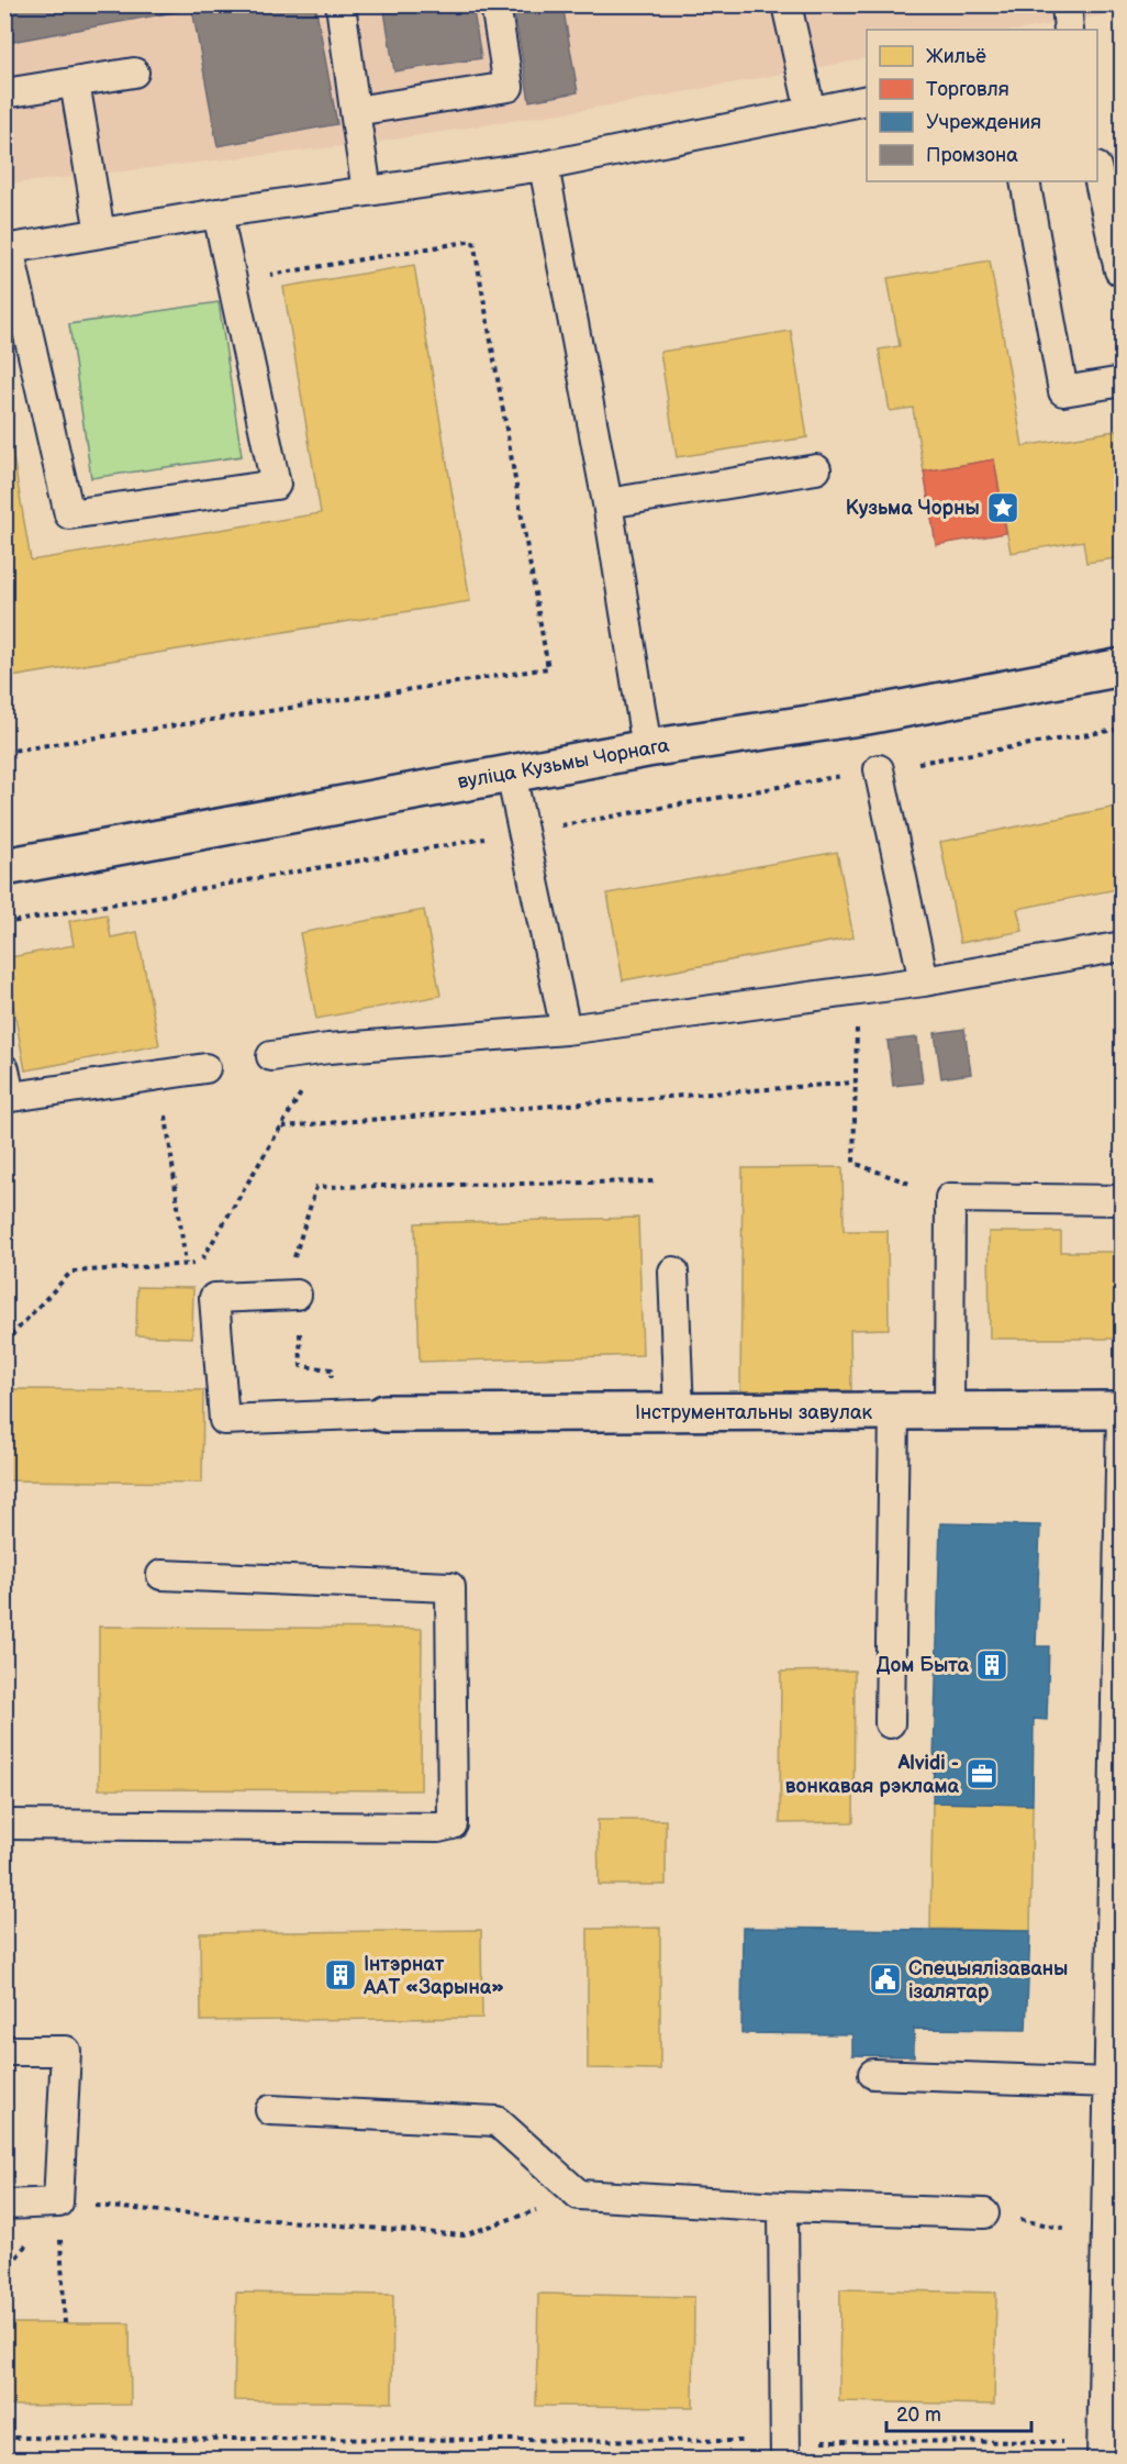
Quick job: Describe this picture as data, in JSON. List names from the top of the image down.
{
  "streets": {
    "main road": ["вуліца Кузьмы Чорнага", "Інструментальны завулак"]
  },
  "places": {
    "place": ["Кузьма Чорны"],
    "building": ["Дом Быта", "Інтэрнат ААТ «Зарына»"],
    "office": ["Alvidi - вонкавая рэклама"],
    "public building": ["Спецыялізаваны ізалятар"]
  },
  "legend": [
    "Жильё",
    "Торговля",
    "Учреждения",
    "Промзона"
  ],
  "scale_bar": "20 m"
}
